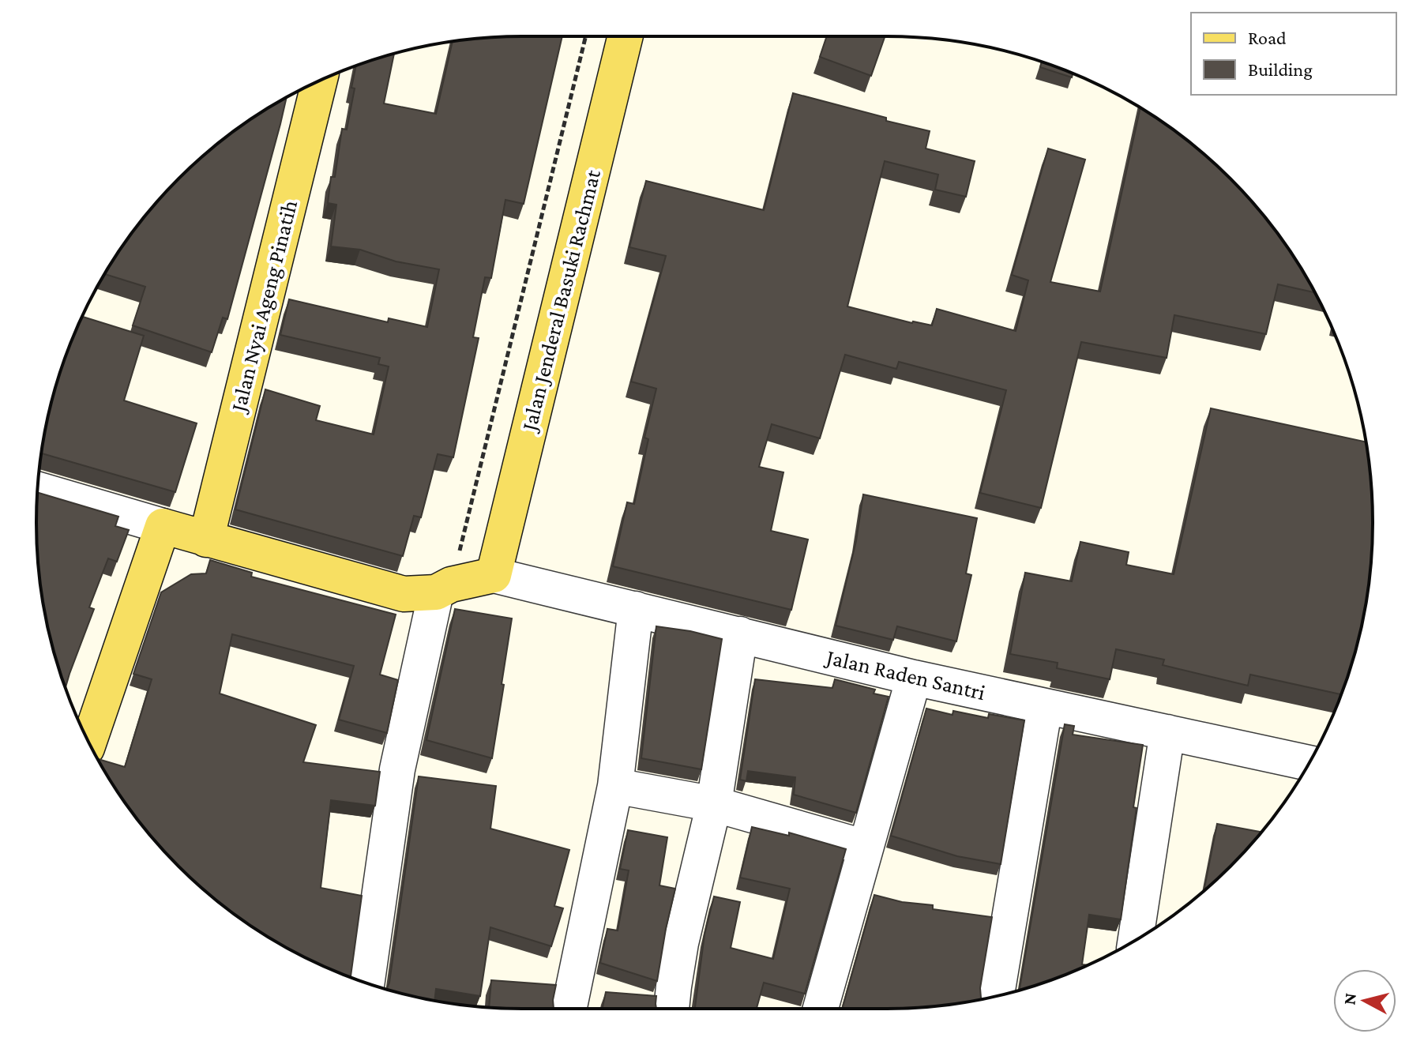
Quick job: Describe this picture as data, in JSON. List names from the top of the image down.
{
  "streets": {
    "main road": ["Jalan Jenderal Basuki Rachmat", "Jalan Nyai Ageng Pinatih"],
    "street": ["Jalan Raden Santri"]
  },
  "crossings": [
    ["Jalan Jenderal Basuki Rachmat", "Jalan Raden Santri"]
  ],
  "legend": ["Road", "Building"],
  "north": "left"
}
